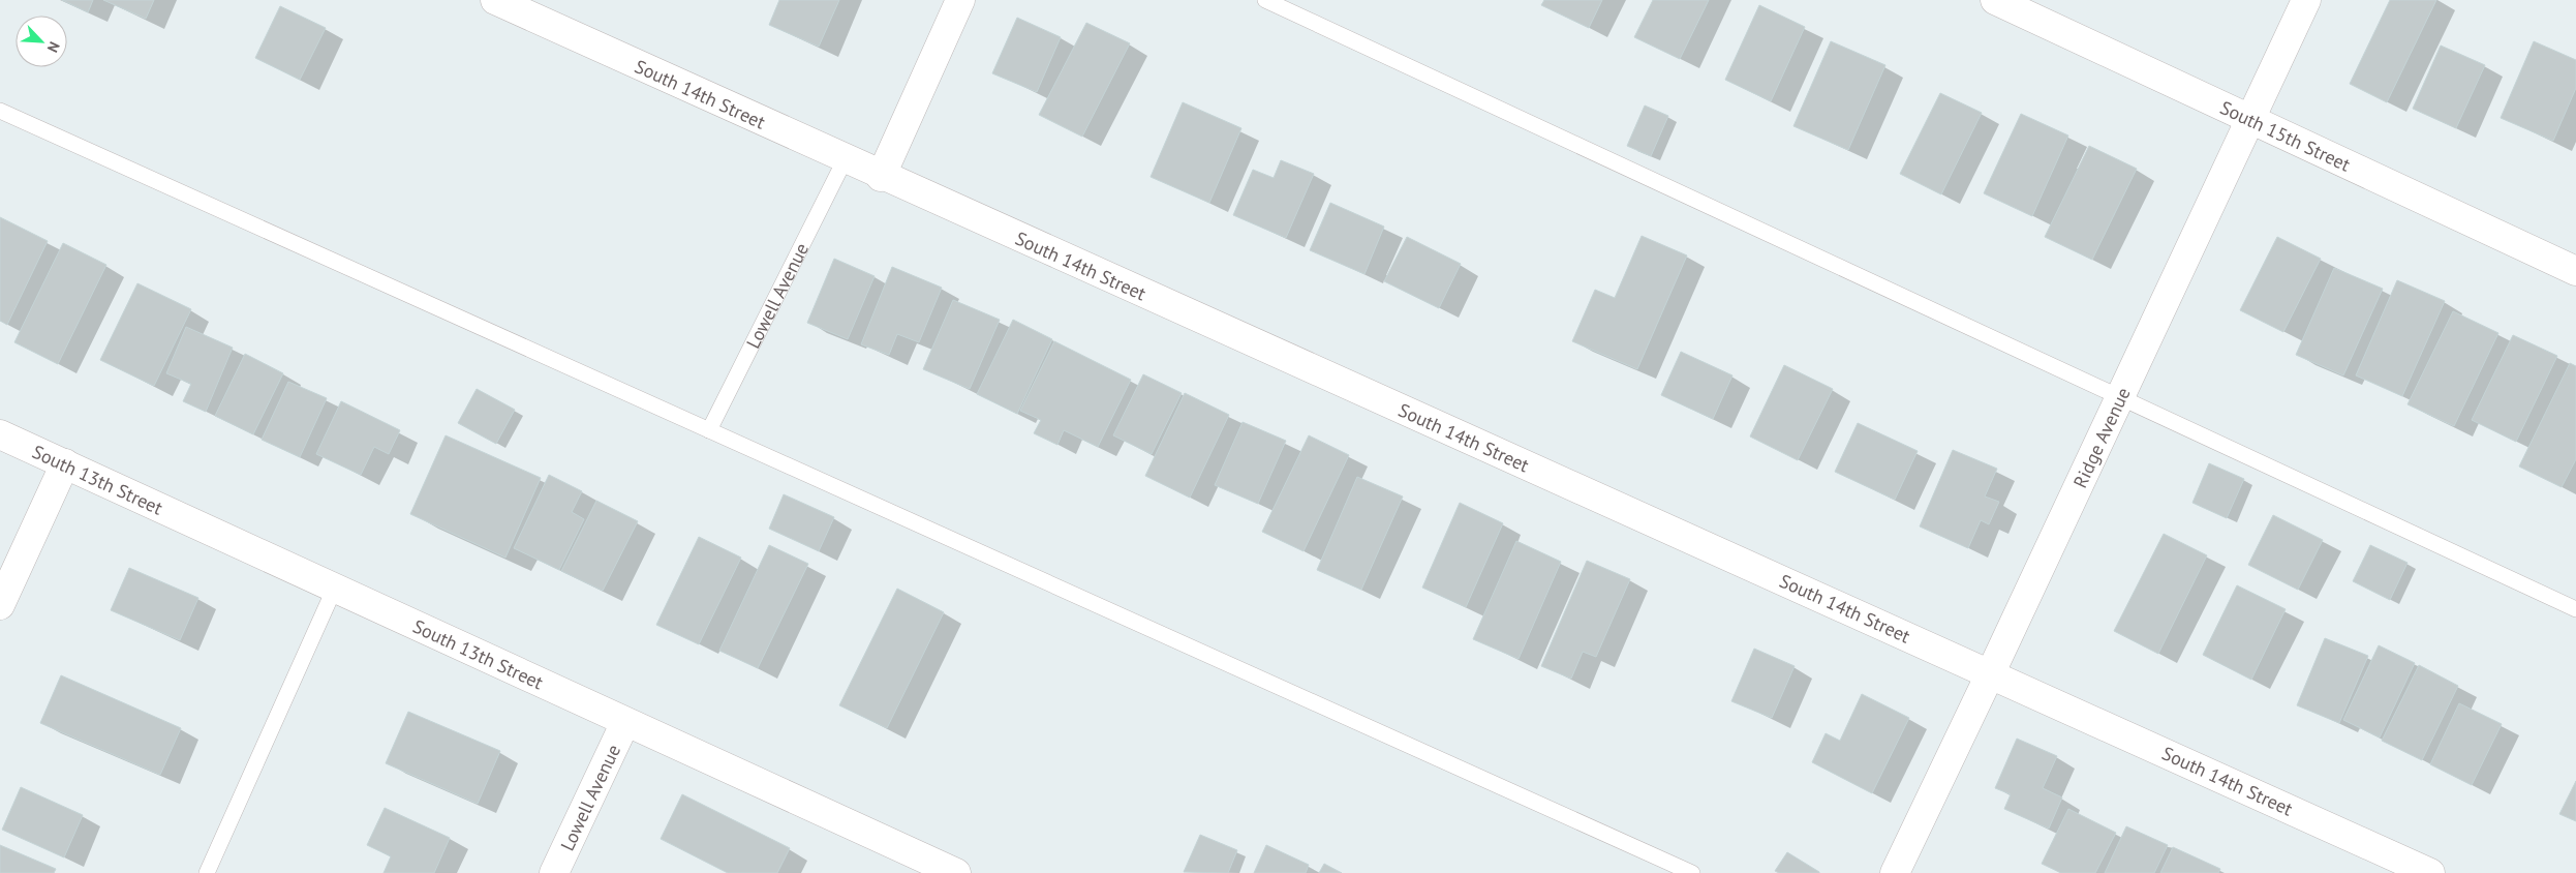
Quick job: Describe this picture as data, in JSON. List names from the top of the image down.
{
  "streets": {
    "street": [
      "South 14th Street",
      "South 15th Street",
      "Lowell Avenue",
      "Ridge Avenue",
      "South 13th Street"
    ]
  },
  "crossings": [
    ["South 14th Street", "Lowell Avenue"],
    ["South 14th Street", "Ridge Avenue"],
    ["South 15th Street", "Ridge Avenue"],
    ["Lowell Avenue", "South 13th Street"]
  ],
  "north": "bottom right"
}
